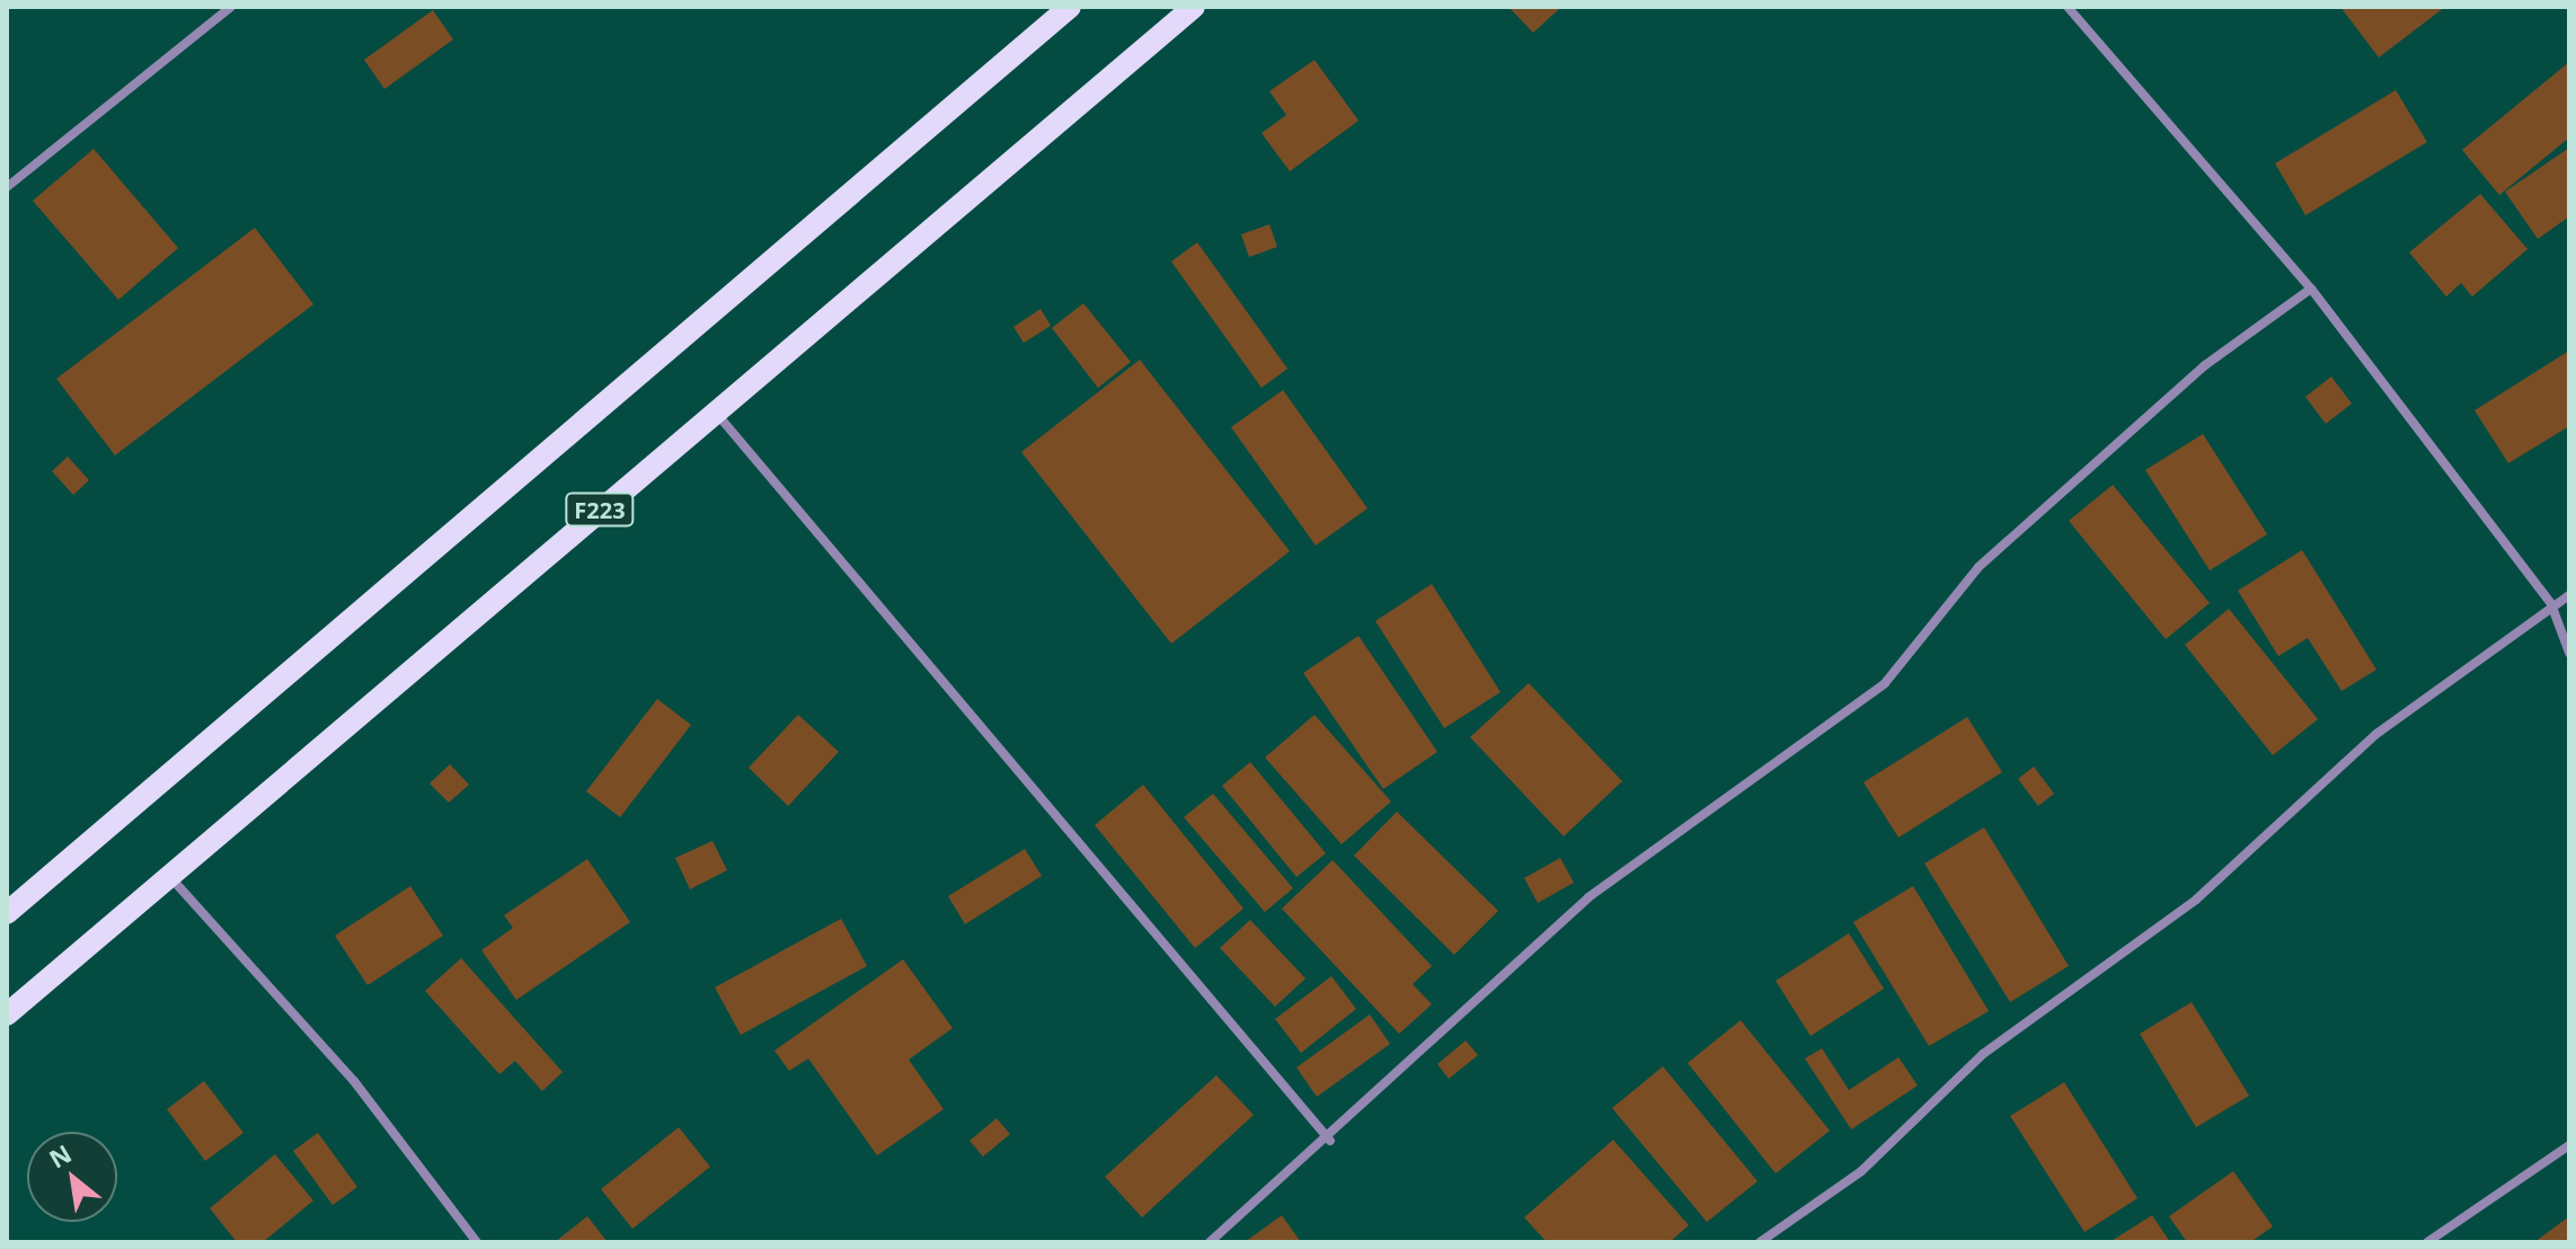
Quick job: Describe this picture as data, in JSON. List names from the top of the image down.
{
  "streets": {
    "main road": ["F223"]
  },
  "north": "top left"
}
